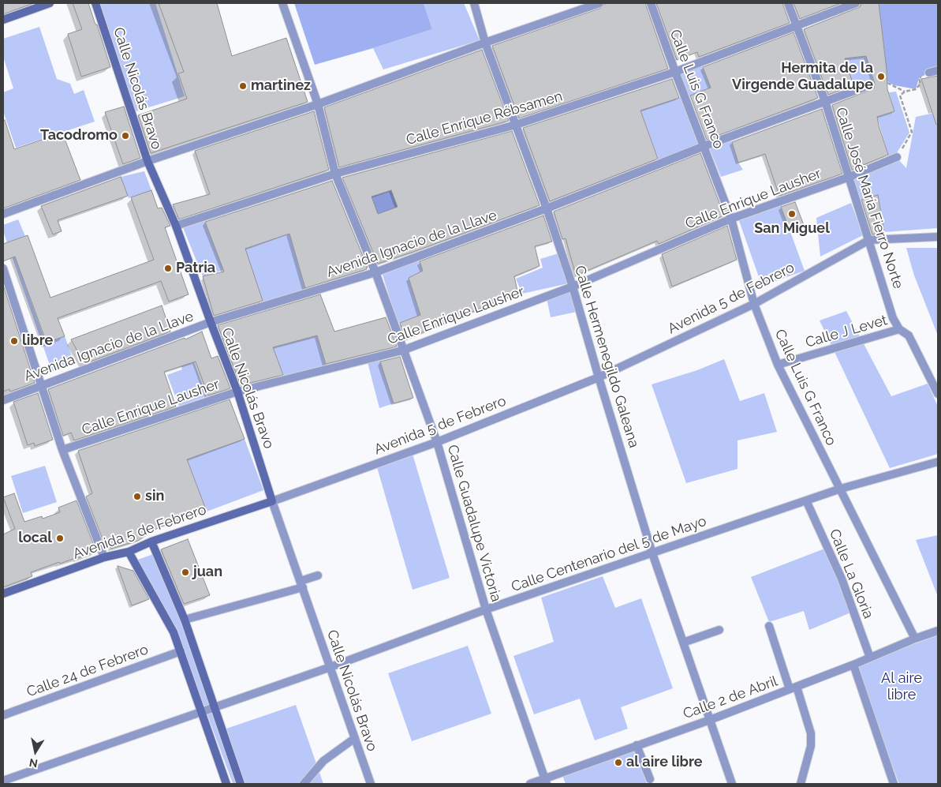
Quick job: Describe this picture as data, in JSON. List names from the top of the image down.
{
  "streets": {
    "street": [
      "Calle Nicolás Bravo",
      "Calle Luis G Franco",
      "Calle Enrique Rébsamen",
      "Calle José María Fierro Norte",
      "Calle Enrique Lausher",
      "Avenida Ignacio de la Llave",
      "Avenida 5 de Febrero",
      "Calle J Levet",
      "Calle Hermenegildo Galeana",
      "Calle Guadalupe Victoria",
      "Calle Centenario del 5 de Mayo",
      "Calle La Gloria",
      "Calle 24 de Febrero",
      "Calle 2 de Abril"
    ]
  },
  "crossings": [
    ["Calle Nicolás Bravo", "Calle Enrique Rébsamen"],
    ["Calle Nicolás Bravo", "Calle Enrique Lausher"],
    ["Calle Nicolás Bravo", "Avenida Ignacio de la Llave"],
    ["Calle Nicolás Bravo", "Avenida 5 de Febrero"],
    ["Calle Nicolás Bravo", "Calle Centenario del 5 de Mayo"],
    ["Calle Luis G Franco", "Calle Enrique Rébsamen"],
    ["Calle Luis G Franco", "Calle Enrique Lausher"],
    ["Calle Luis G Franco", "Avenida Ignacio de la Llave"],
    ["Calle Luis G Franco", "Avenida 5 de Febrero"],
    ["Calle Luis G Franco", "Calle J Levet"],
    ["Calle Luis G Franco", "Calle Centenario del 5 de Mayo"],
    ["Calle Luis G Franco", "Calle 2 de Abril"],
    ["Calle Enrique Rébsamen", "Calle José María Fierro Norte"],
    ["Calle Enrique Rébsamen", "Calle Hermenegildo Galeana"],
    ["Calle Enrique Rébsamen", "Calle Guadalupe Victoria"],
    ["Calle José María Fierro Norte", "Calle Enrique Lausher"],
    ["Calle José María Fierro Norte", "Avenida Ignacio de la Llave"],
    ["Calle José María Fierro Norte", "Avenida 5 de Febrero"],
    ["Calle José María Fierro Norte", "Calle J Levet"],
    ["Calle Enrique Lausher", "Calle Hermenegildo Galeana"],
    ["Calle Enrique Lausher", "Calle Guadalupe Victoria"],
    ["Avenida Ignacio de la Llave", "Calle Hermenegildo Galeana"],
    ["Avenida Ignacio de la Llave", "Calle Guadalupe Victoria"],
    ["Avenida 5 de Febrero", "Calle Hermenegildo Galeana"],
    ["Avenida 5 de Febrero", "Calle Guadalupe Victoria"],
    ["Calle Hermenegildo Galeana", "Calle Centenario del 5 de Mayo"],
    ["Calle Hermenegildo Galeana", "Calle 2 de Abril"],
    ["Calle Guadalupe Victoria", "Calle Centenario del 5 de Mayo"],
    ["Calle Guadalupe Victoria", "Calle 2 de Abril"],
    ["Calle Centenario del 5 de Mayo", "Calle La Gloria"],
    ["Calle La Gloria", "Calle 2 de Abril"]
  ],
  "parks": ["Al aire libre"],
  "places": [
    "Hermita de la Virgende Guadalupe",
    "martinez",
    "Tacodromo",
    "San Miguel",
    "Patria",
    "libre",
    "sin",
    "local",
    "juan",
    "al aire libre"
  ],
  "north": "bottom"
}
